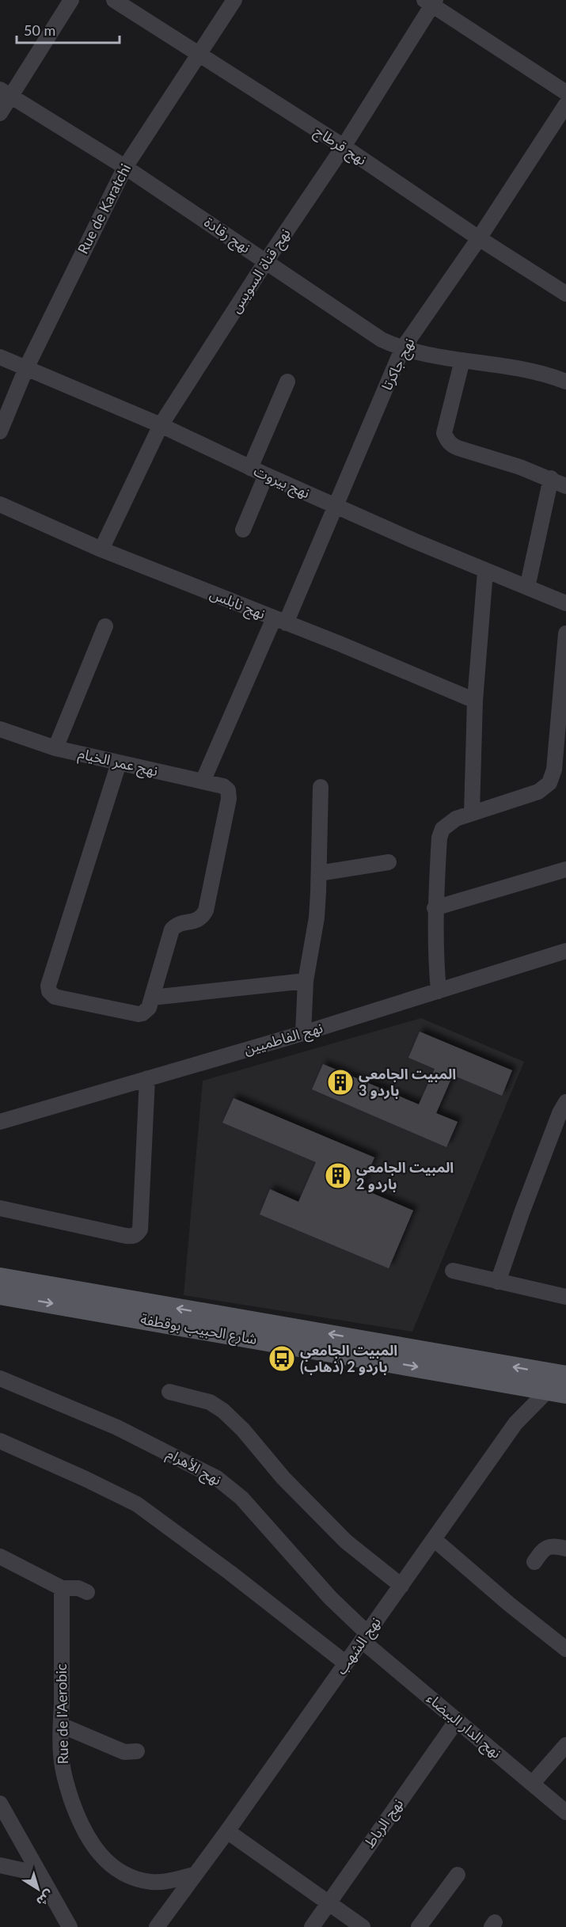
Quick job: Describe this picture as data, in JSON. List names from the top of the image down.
{
  "streets": {
    "main road": ["شارع الحبيب بوقطفة"],
    "street": [
      "نهج قرطاج",
      "Rue de Karatchi",
      "نهج رقادة",
      "نهج قناة السويس",
      "نهج جاكرتا",
      "نهج بيروت",
      "نهج نابلس",
      "نهج عمر الخيام",
      "نهج الفاطميين",
      "نهج الأهرام",
      "نهج الشهب",
      "Rue de l'Aerobic",
      "نهج الدار البيضاء",
      "نهج الرباط"
    ]
  },
  "crossings": [
    ["نهج قرطاج", "Rue de Karatchi"],
    ["نهج قرطاج", "نهج قناة السويس"],
    ["نهج قرطاج", "نهج جاكرتا"],
    ["Rue de Karatchi", "نهج رقادة"],
    ["Rue de Karatchi", "نهج بيروت"],
    ["نهج رقادة", "نهج قناة السويس"],
    ["نهج رقادة", "نهج جاكرتا"],
    ["نهج قناة السويس", "نهج بيروت"],
    ["نهج قناة السويس", "نهج نابلس"],
    ["نهج جاكرتا", "نهج بيروت"],
    ["نهج جاكرتا", "نهج نابلس"],
    ["نهج جاكرتا", "نهج عمر الخيام"],
    ["شارع الحبيب بوقطفة", "نهج الشهب"],
    ["نهج الأهرام", "نهج الشهب"],
    ["نهج الأهرام", "نهج الدار البيضاء"],
    ["نهج الشهب", "Rue de l'Aerobic"],
    ["نهج الشهب", "نهج الدار البيضاء"],
    ["نهج الدار البيضاء", "نهج الرباط"]
  ],
  "places": {
    "building": ["المبيت الجامعي باردو 3", "المبيت الجامعي باردو 2"],
    "bus stop": ["المبيت الجامعي باردو 2 (ذهاب)"]
  },
  "scale_bar": "50 m",
  "north": "bottom right"
}
